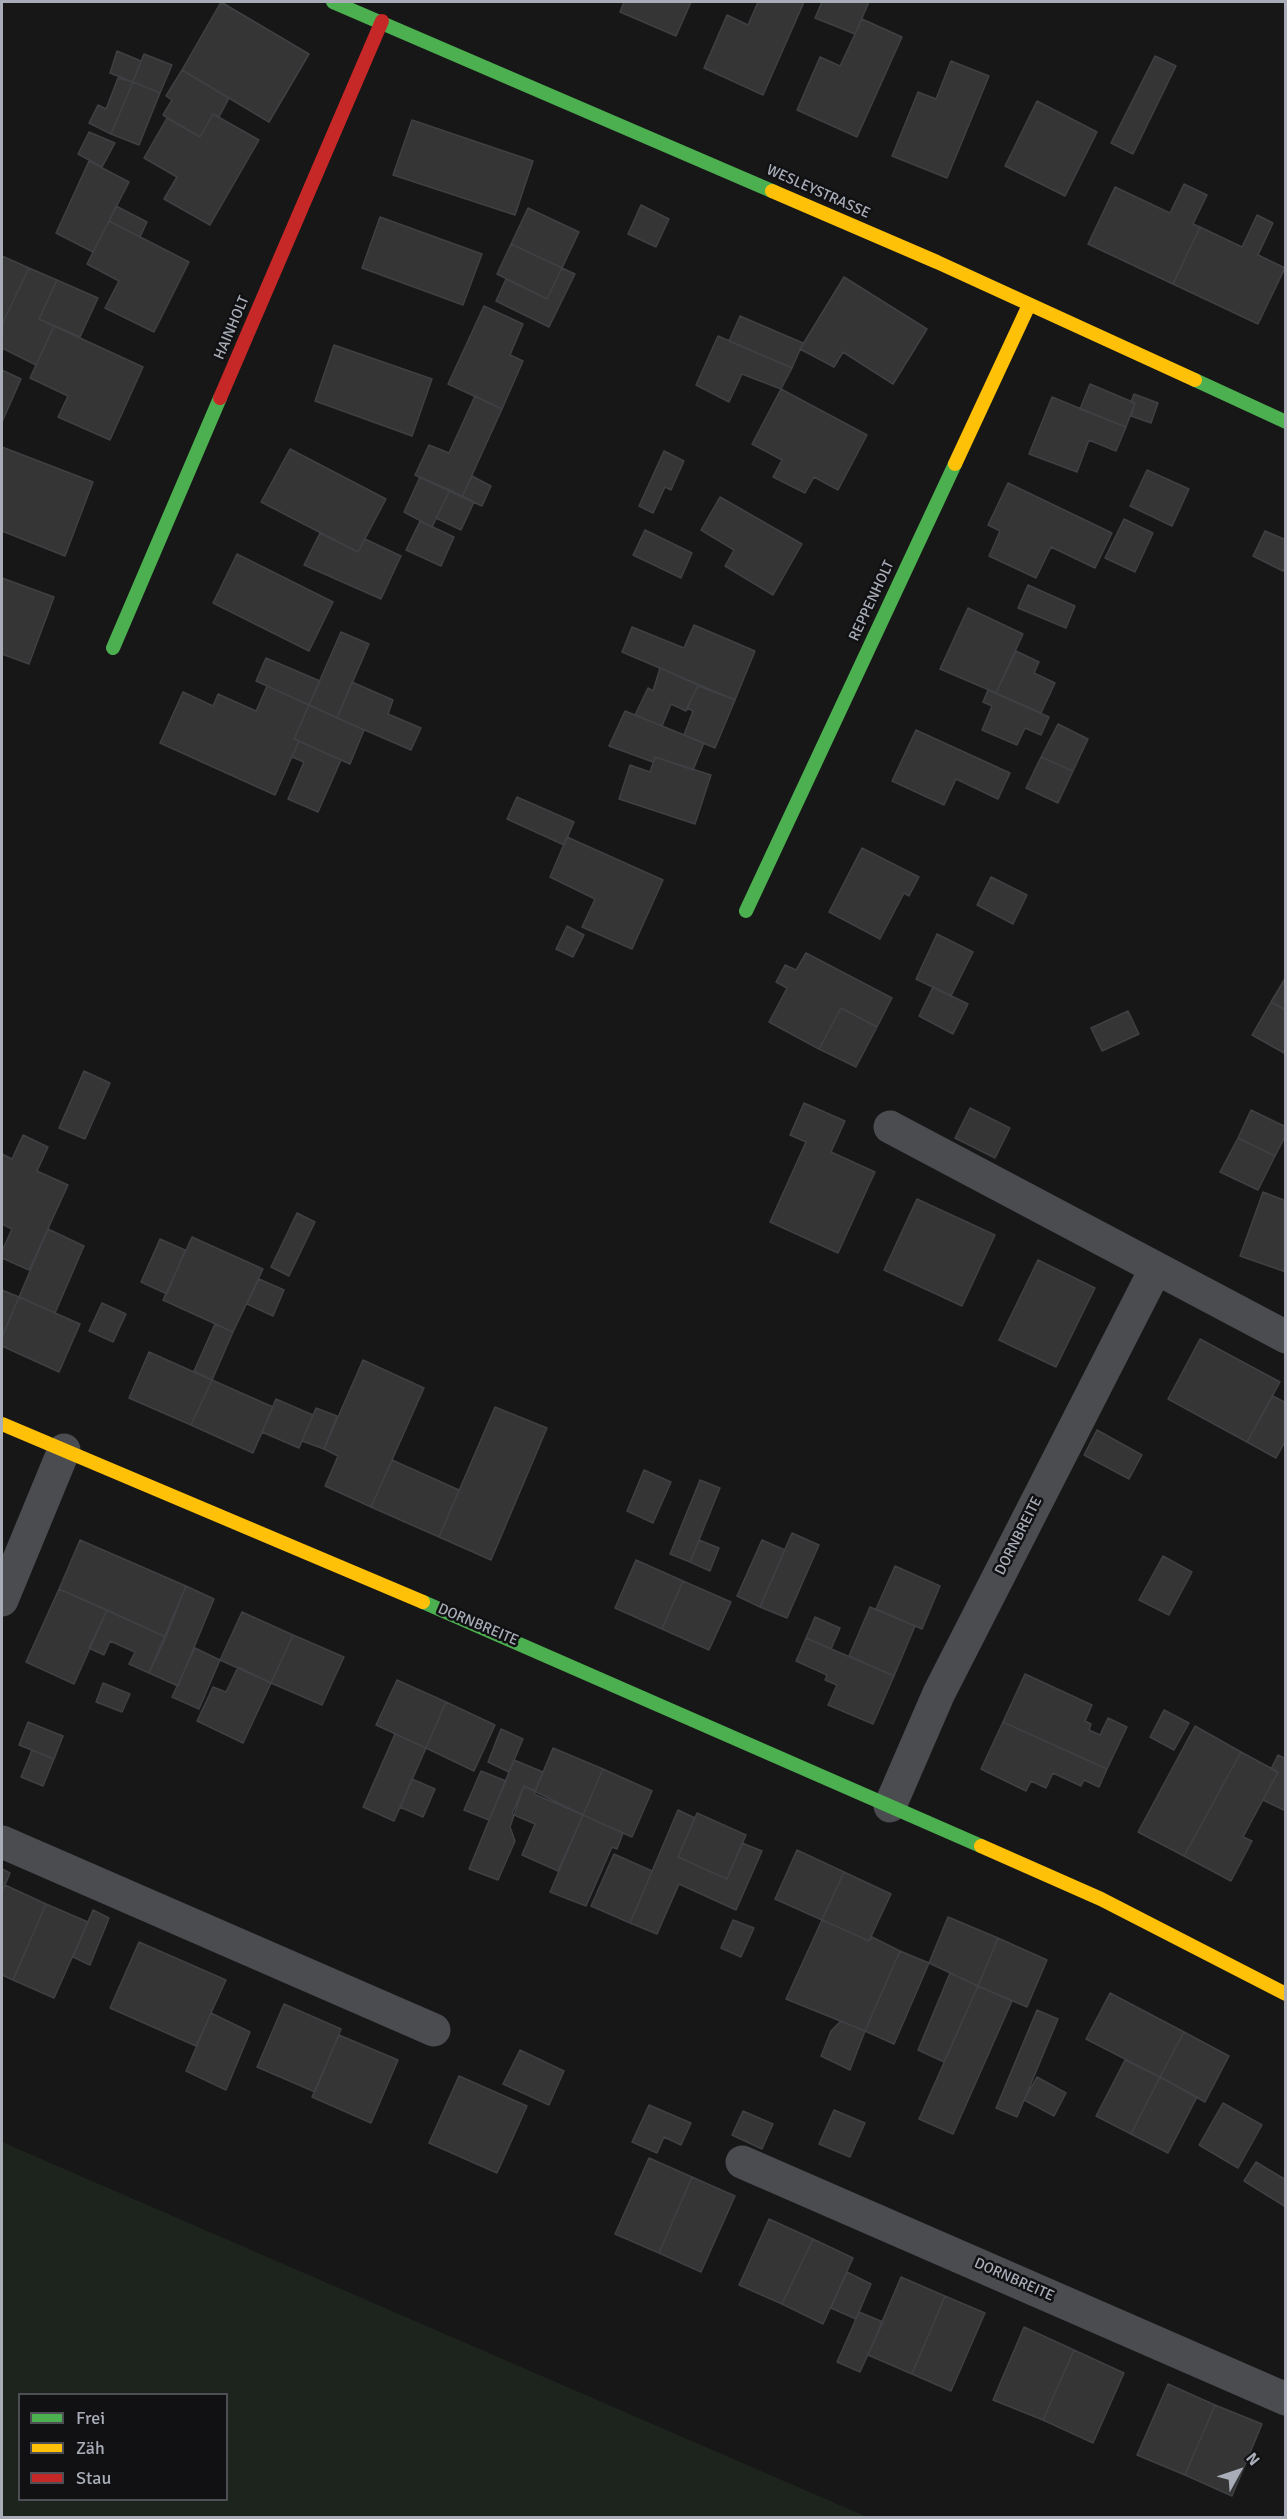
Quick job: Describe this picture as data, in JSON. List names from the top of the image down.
{
  "streets": {
    "street": [
      "WESLEYSTRASSE",
      "HAINHOLT",
      "REPPENHOLT",
      "DORNBREITE"
    ]
  },
  "crossings": [
    ["WESLEYSTRASSE", "HAINHOLT"],
    ["WESLEYSTRASSE", "REPPENHOLT"]
  ],
  "legend": ["Frei", "Zäh", "Stau"],
  "north": "top right"
}
